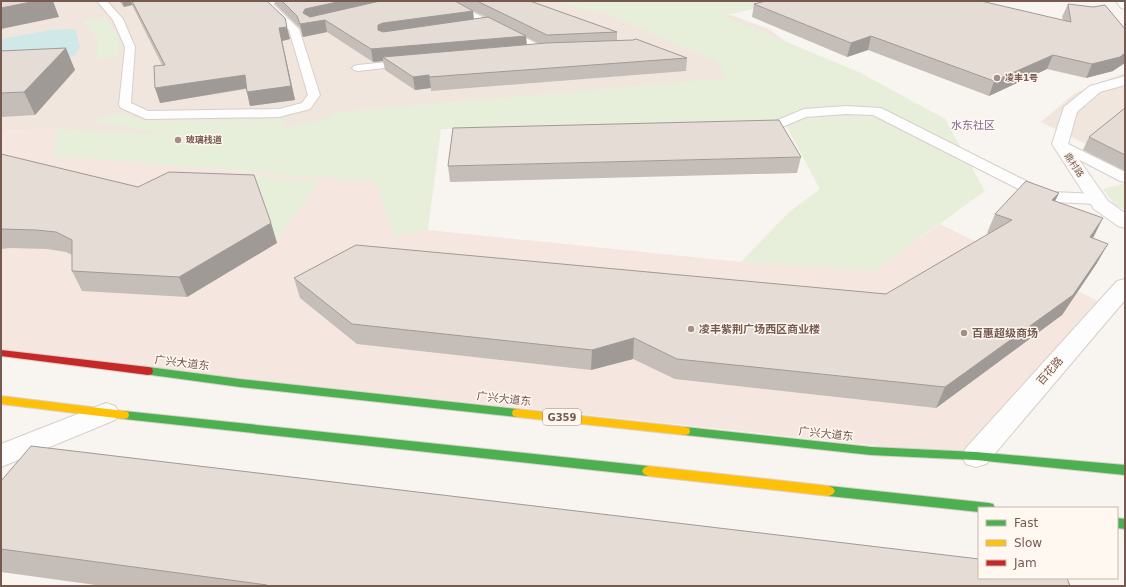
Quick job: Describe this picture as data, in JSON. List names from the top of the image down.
{
  "streets": {
    "highway": ["广兴大道东", "G359"],
    "street": ["鼎村路", "百花路"]
  },
  "crossings": [
    ["广兴大道东", "百花路"]
  ],
  "districts": ["水东社区"],
  "places": [
    "凌丰1号",
    "玻璃栈道",
    "凌丰紫荆广场西区商业楼",
    "百惠超级商场"
  ],
  "legend": ["Fast", "Slow", "Jam"]
}
